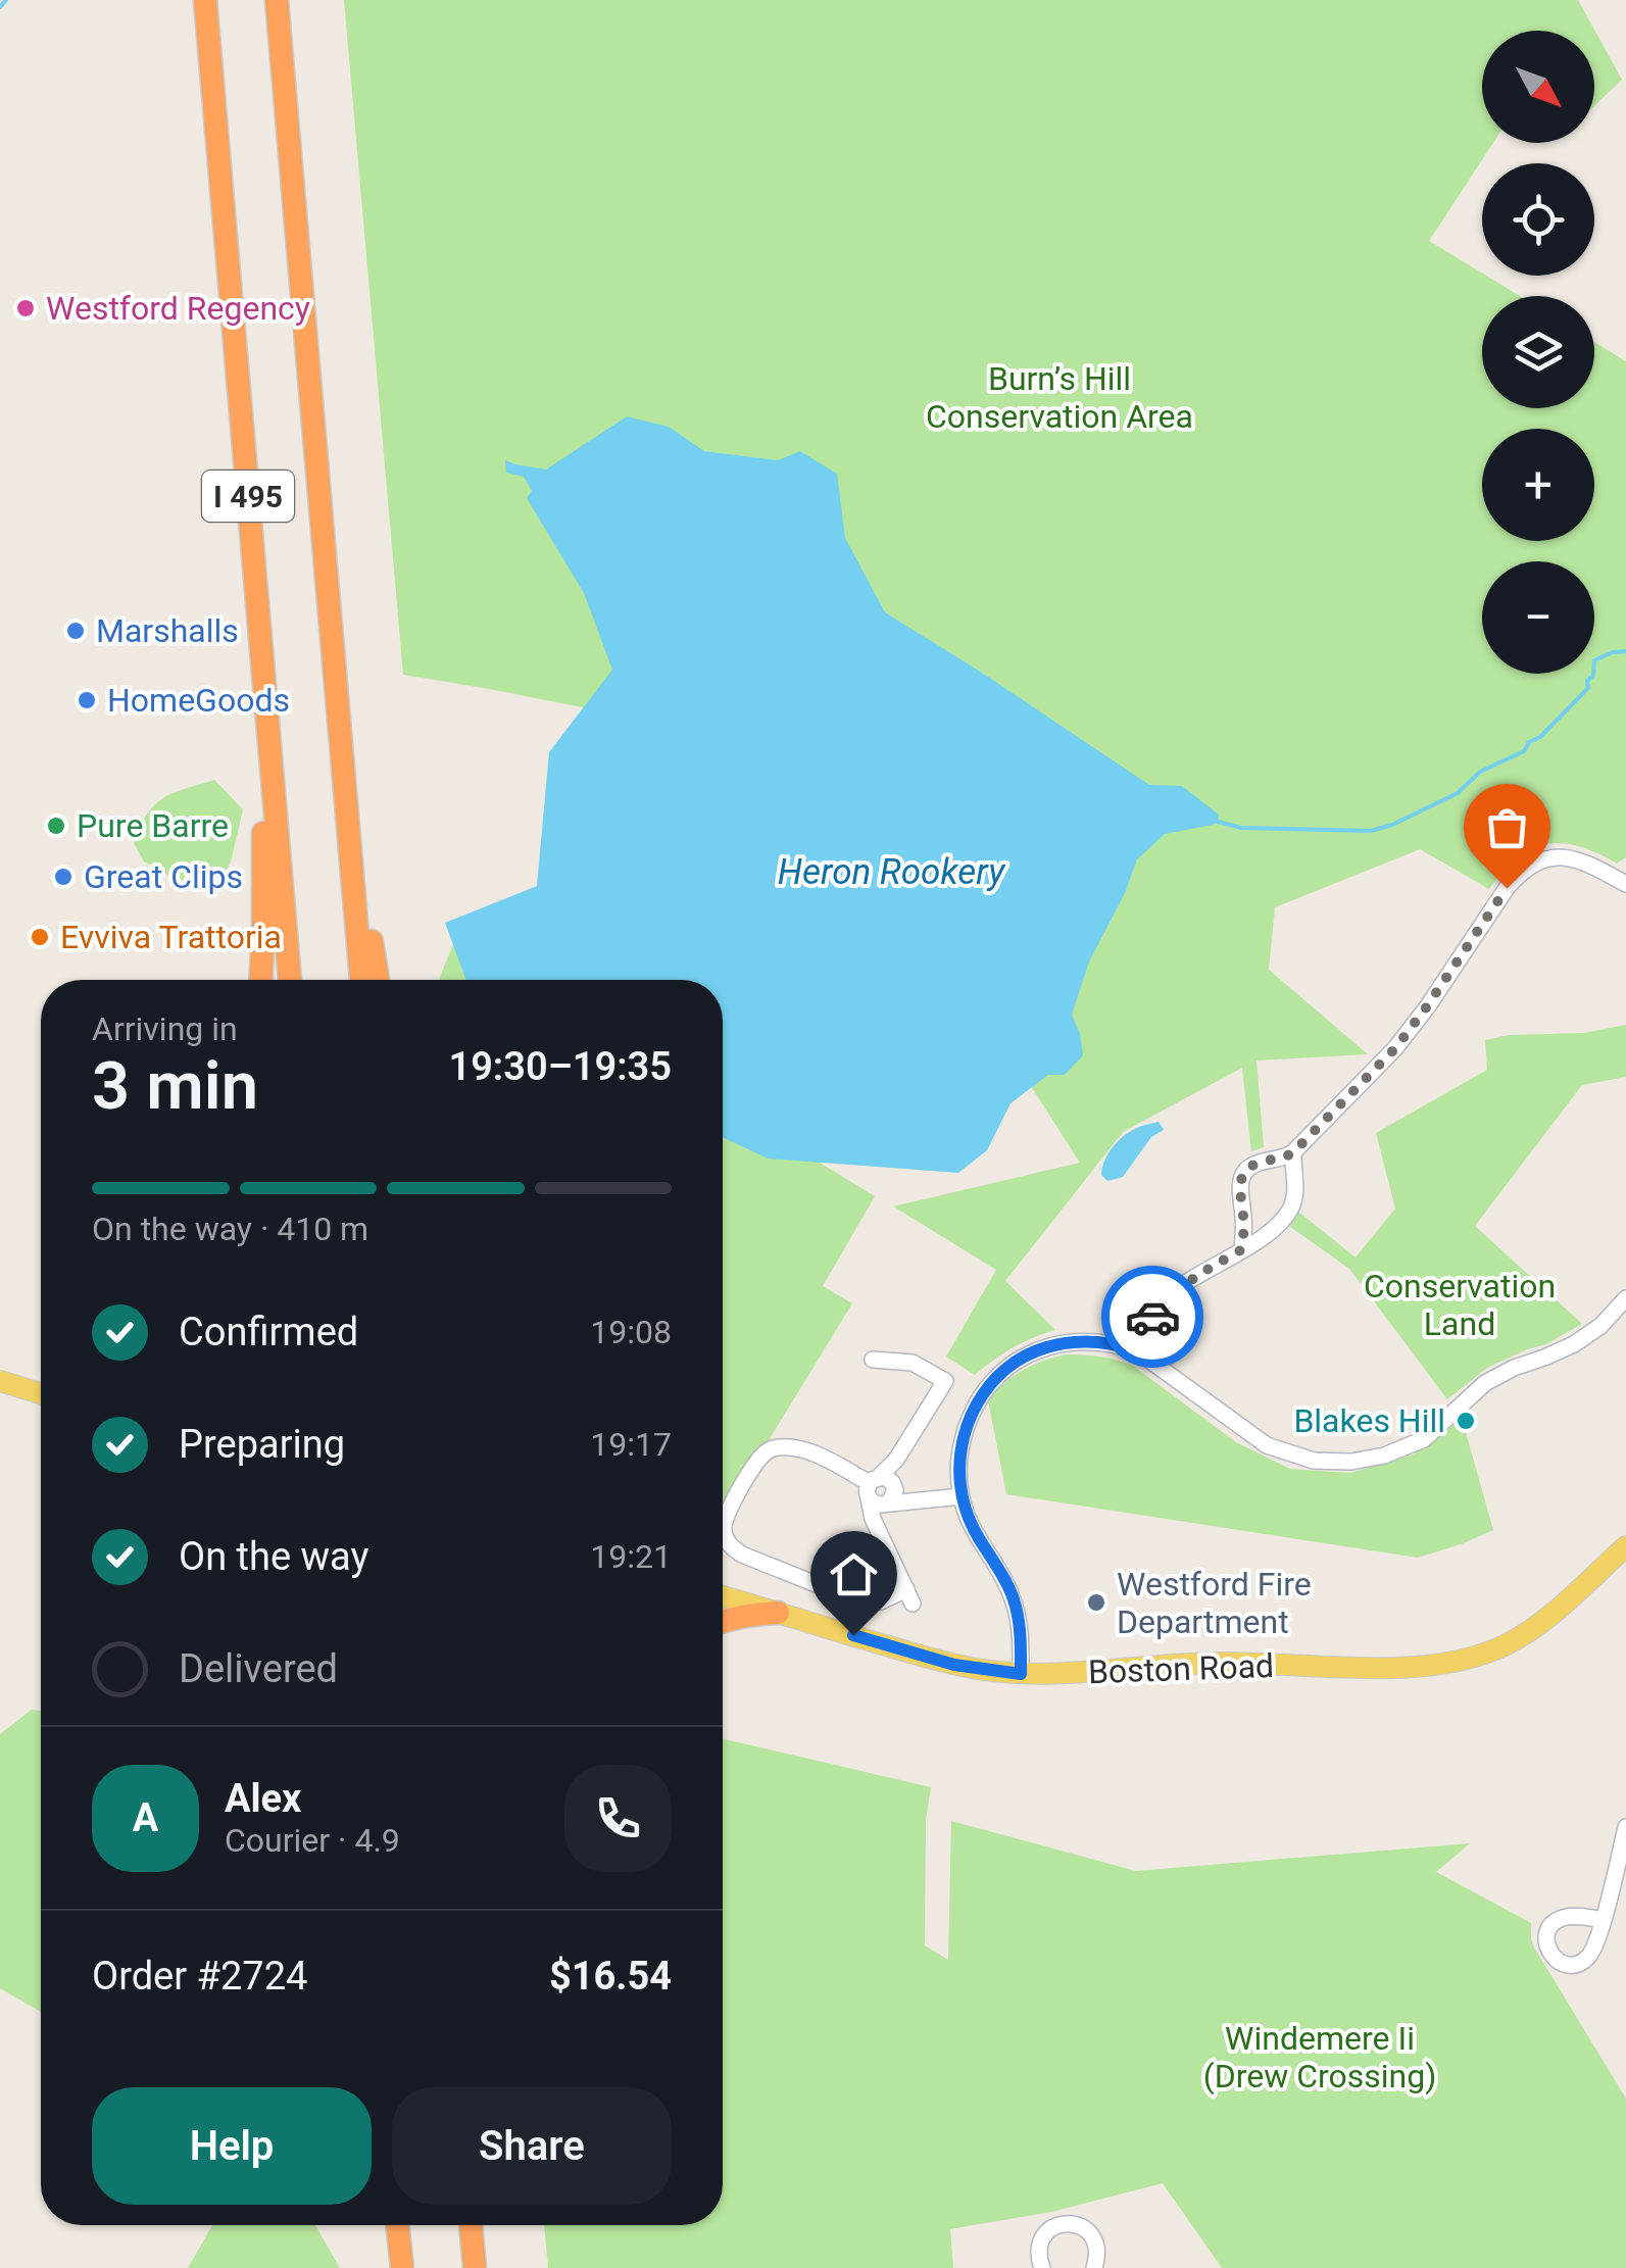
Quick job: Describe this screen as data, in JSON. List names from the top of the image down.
{
  "streets": {
    "highway": ["I 495"],
    "main road": ["Boston Road"]
  },
  "water": ["Heron Rookery"],
  "parks": ["Burn’s Hill Conservation Area", "Conservation Land", "Windemere Ii (Drew Crossing)"],
  "places": [
    "Westford Regency",
    "Marshalls",
    "HomeGoods",
    "Pure Barre",
    "Great Clips",
    "Evviva Trattoria",
    "Blakes Hill",
    "Westford Fire Department"
  ],
  "north": "bottom right",
  "page": {
    "map_buttons": ["+", "−"],
    "heading": ["3 min", "Arriving in", "19:30–19:35"],
    "panel": [
      "Alex",
      "Courier · 4.9",
      "Order #2724",
      "$16.54"
    ],
    "bar": "On the way · 410 m",
    "list": [
      ["Confirmed", "19:08"],
      ["Preparing", "19:17"],
      ["On the way", "19:21"],
      "Delivered"
    ],
    "round": "A",
    "buttons": ["Help", "Share"]
  }
}
